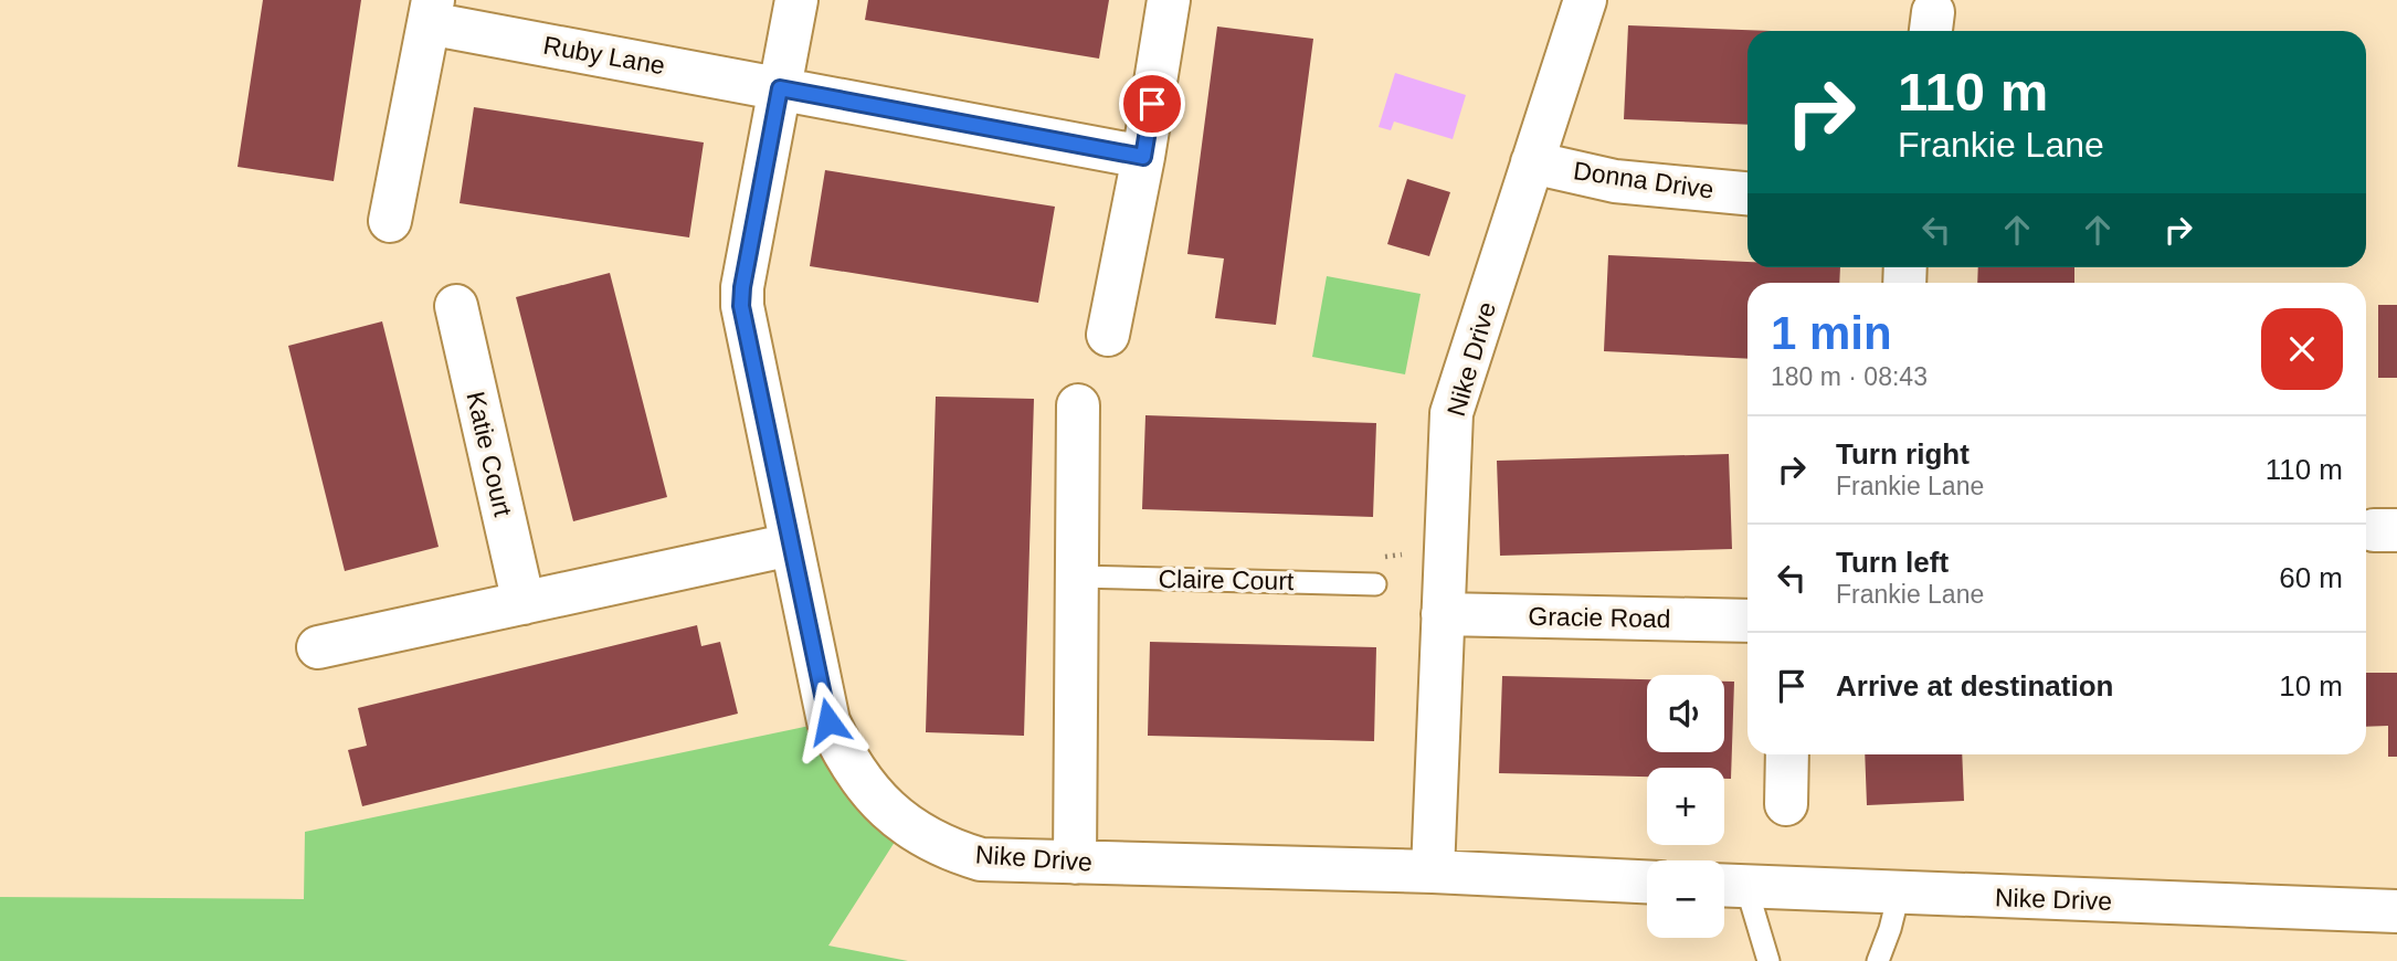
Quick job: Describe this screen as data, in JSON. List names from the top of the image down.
{
  "streets": {
    "street": [
      "Ruby Lane",
      "Donna Drive",
      "Nike Drive",
      "Katie Court",
      "Gracie Road"
    ],
    "lane": ["Claire Court"]
  },
  "crossings": [
    ["Ruby Lane", "Nike Drive"],
    ["Donna Drive", "Nike Drive"],
    ["Nike Drive", "Gracie Road"]
  ],
  "page": {
    "turn": ["110 m", "Frankie Lane"],
    "heading": ["1 min", "180 m · 08:43"],
    "list": [
      {
        "name": "Turn right",
        "note": "Frankie Lane",
        "value": "110 m"
      },
      {
        "name": "Turn left",
        "note": "Frankie Lane",
        "value": "60 m"
      },
      {
        "name": "Arrive at destination",
        "value": "10 m"
      }
    ],
    "map_buttons": ["+", "−"]
  }
}
